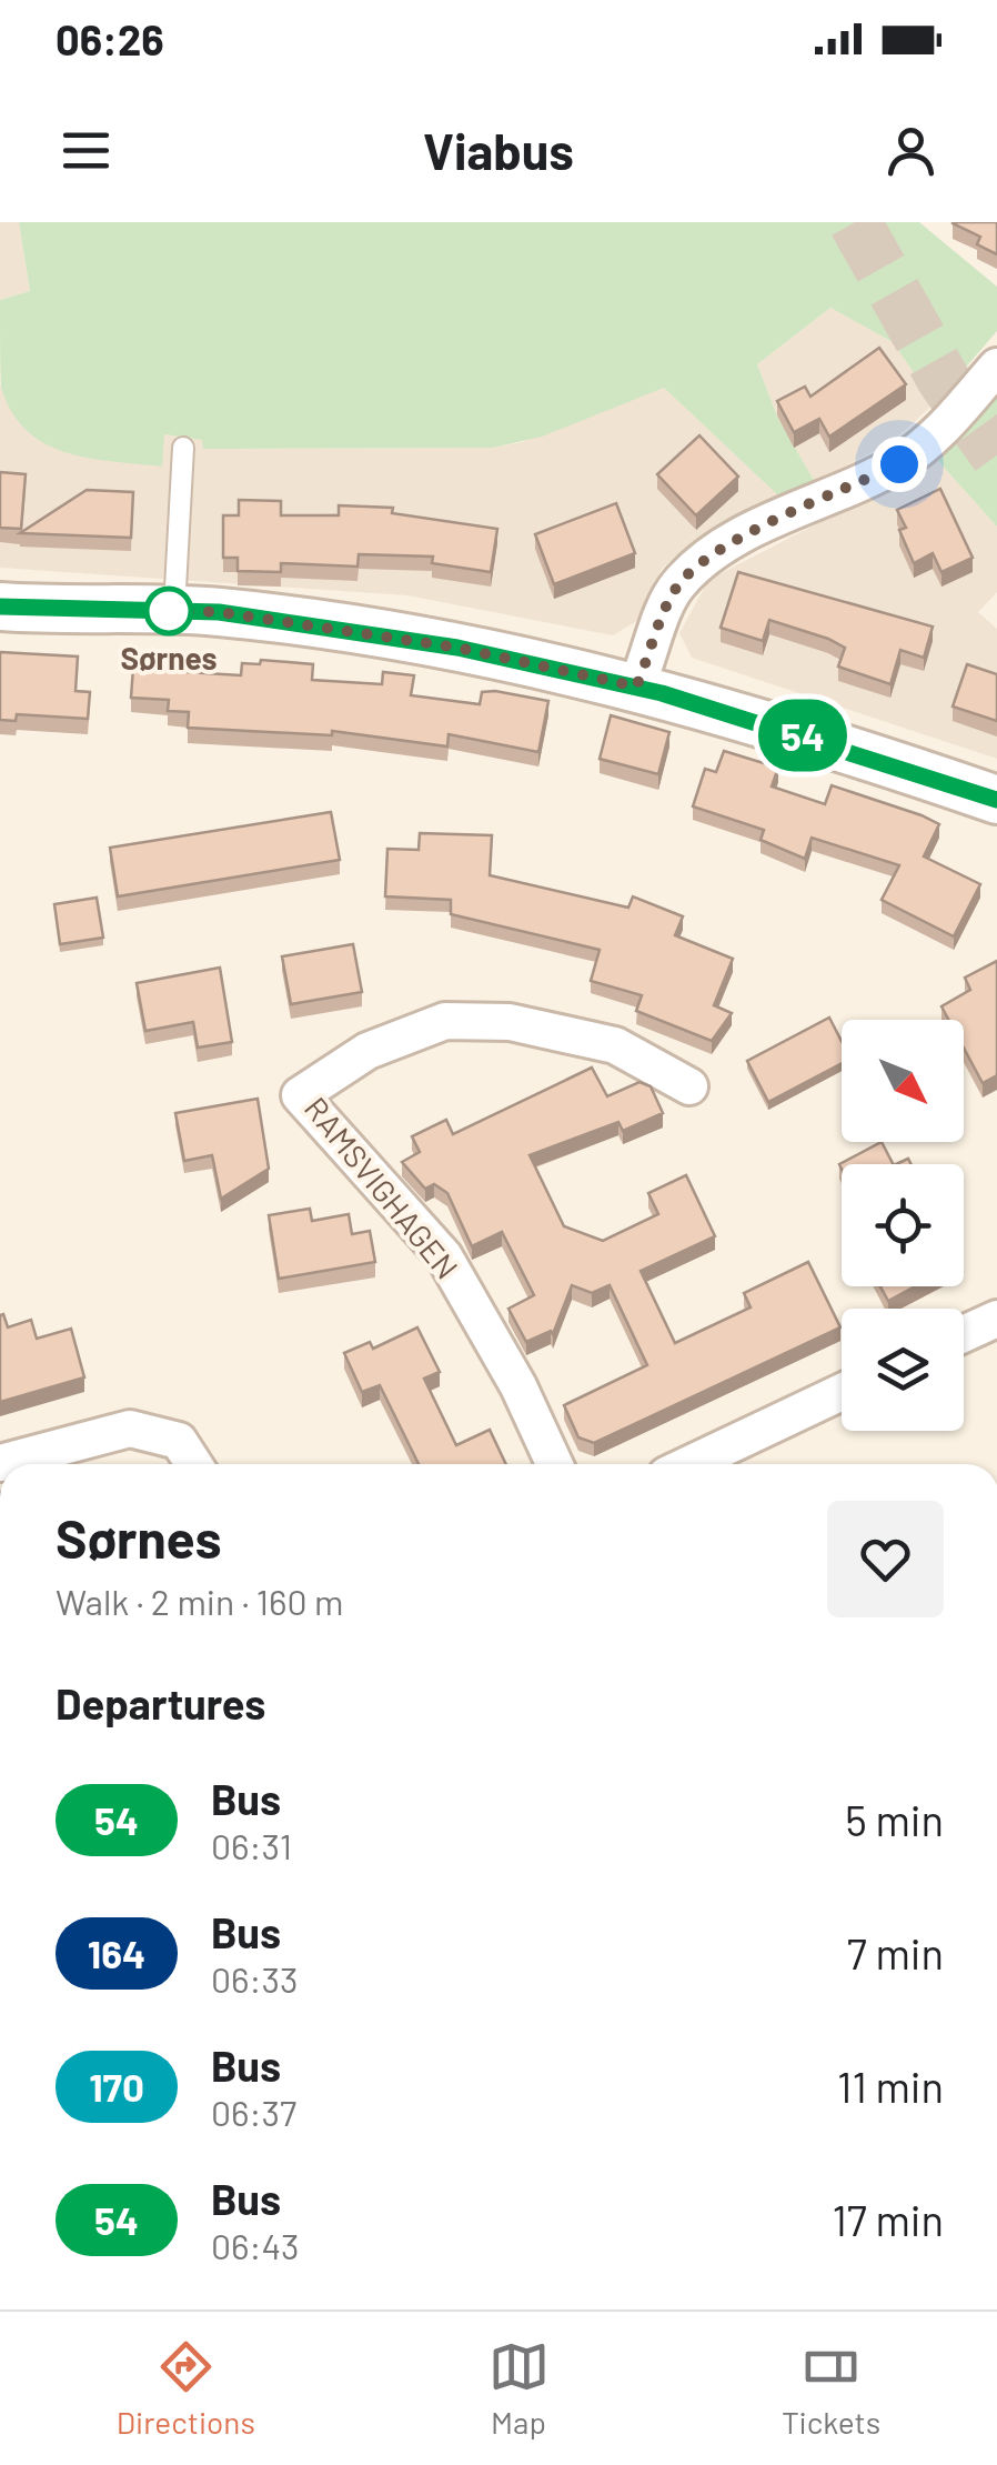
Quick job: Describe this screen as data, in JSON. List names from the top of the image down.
{
  "streets": {
    "street": ["RAMSVIGHAGEN"]
  },
  "places": ["Sørnes"],
  "lines": ["bus line 54"],
  "north": "bottom right",
  "page": {
    "status": "06:26",
    "header": "Viabus",
    "on_map": "54",
    "heading": [
      ["Sørnes", "Walk · 2 min · 160 m"],
      "Departures"
    ],
    "list": [
      {
        "mark": "54",
        "name": "Bus",
        "note": "06:31",
        "value": "5 min"
      },
      {
        "mark": "164",
        "name": "Bus",
        "note": "06:33",
        "value": "7 min"
      },
      {
        "mark": "170",
        "name": "Bus",
        "note": "06:37",
        "value": "11 min"
      },
      {
        "mark": "54",
        "name": "Bus",
        "note": "06:43",
        "value": "17 min"
      }
    ],
    "tabs": ["Directions", "Map", "Tickets"]
  }
}
